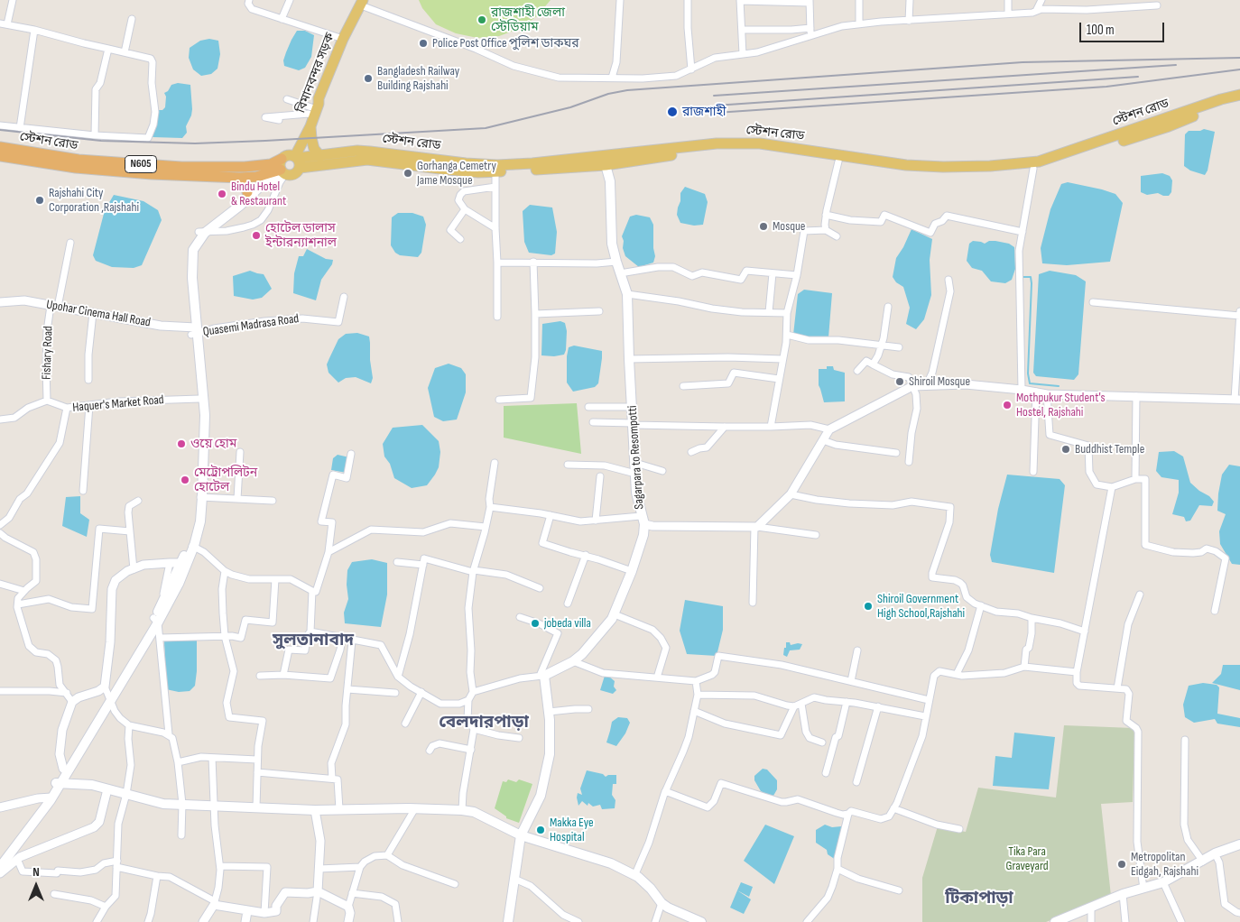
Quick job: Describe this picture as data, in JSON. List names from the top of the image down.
{
  "streets": {
    "highway": ["স্টেশন রোড", "N605"],
    "main road": ["বিমানবন্দর সড়ক", "Sagarpara to Resompotti"],
    "street": [
      "Upohar Cinema Hall Road",
      "Quasemi Madrasa Road",
      "Fishary Road",
      "Haquer's Market Road"
    ]
  },
  "crossings": [
    ["বিমানবন্দর সড়ক", "স্টেশন রোড"],
    ["স্টেশন রোড", "Sagarpara to Resompotti"],
    ["Upohar Cinema Hall Road", "Quasemi Madrasa Road"],
    ["Upohar Cinema Hall Road", "Fishary Road"]
  ],
  "districts": ["সুলতানাবাদ", "বেলদারপাড়া", "টিকাপাড়া"],
  "parks": ["Tika Para Graveyard"],
  "places": [
    "রাজশাহী জেলা স্টেডিয়াম",
    "Police Post Office পুলিশ ডাকঘর",
    "Bangladesh Railway Building Rajshahi",
    "রাজশাহী",
    "Gorhanga Cemetry Jame Mosque",
    "Bindu Hotel & Restaurant",
    "Rajshahi City Corporation ,Rajshahi",
    "Mosque",
    "হোটেল ডালাস ইন্টারন্যাশনাল",
    "Shiroil Mosque",
    "Mothpukur Student's Hostel, Rajshahi",
    "ওয়ে হোম",
    "Buddhist Temple",
    "মেট্রোপলিটন হোটেল",
    "Shiroil Government High School,Rajshahi",
    "jobeda villa",
    "Makka Eye Hospital",
    "Metropolitan Eidgah, Rajshahi"
  ],
  "scale_bar": "100 m",
  "north": "top"
}
